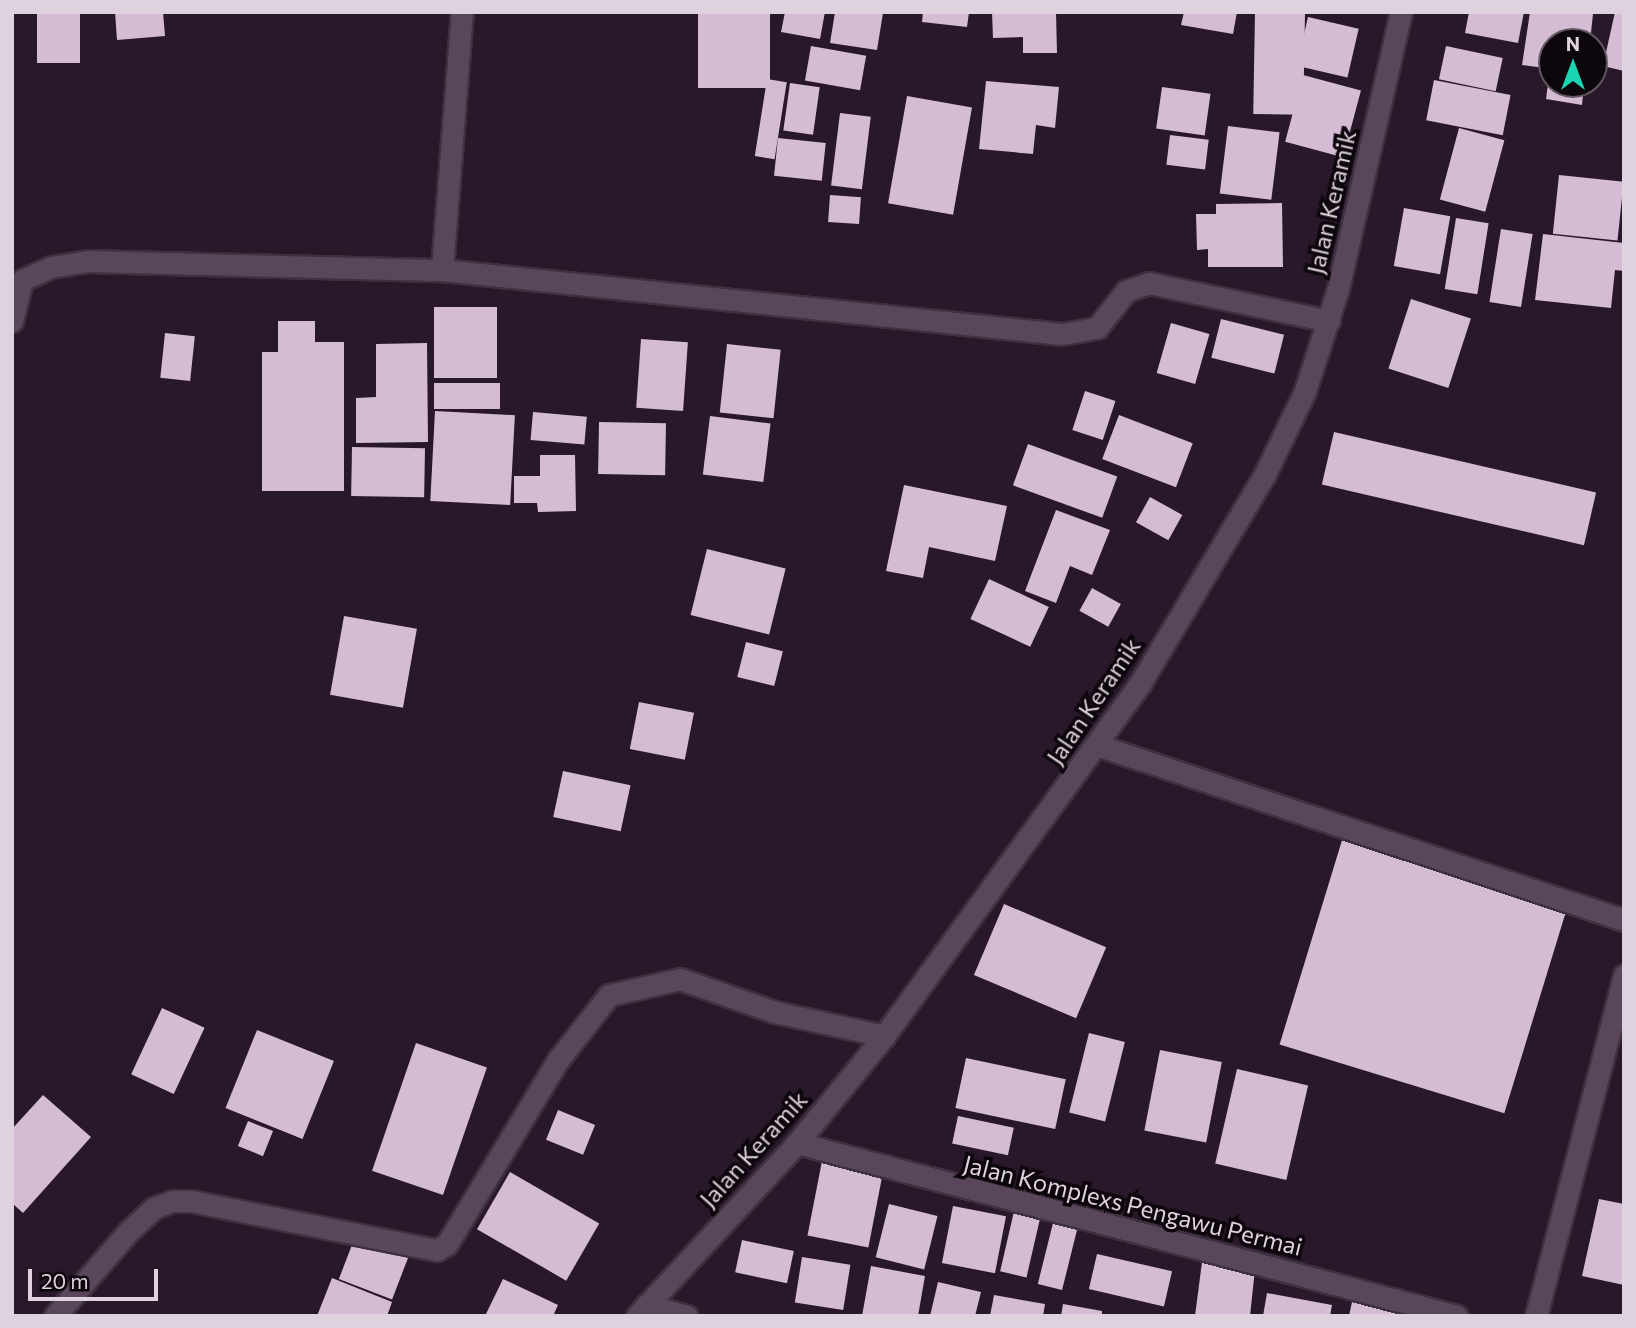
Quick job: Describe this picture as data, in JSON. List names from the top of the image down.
{
  "streets": {
    "street": ["Jalan Keramik", "Jalan Komplexs Pengawu Permai"]
  },
  "crossings": [
    ["Jalan Keramik", "Jalan Komplexs Pengawu Permai"]
  ],
  "scale_bar": "20 m",
  "north": "top"
}
